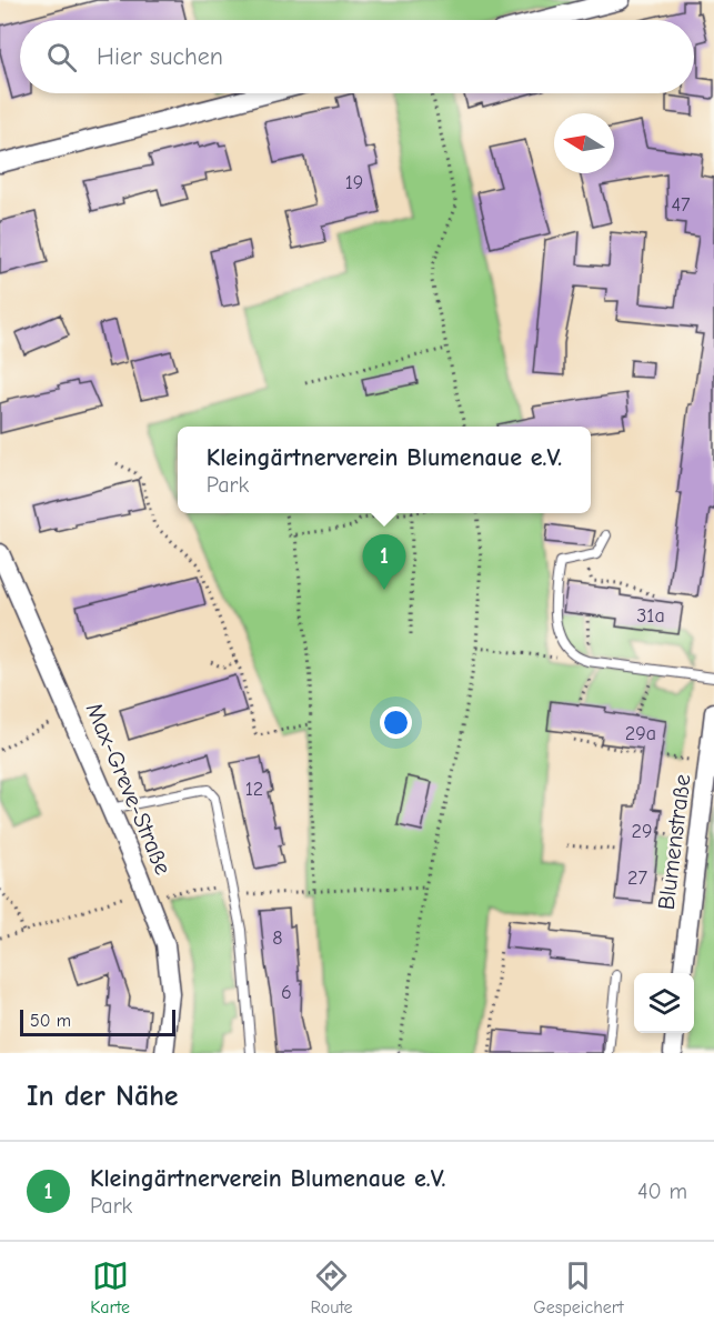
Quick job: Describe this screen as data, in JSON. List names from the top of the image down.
{
  "streets": {
    "street": ["Max-Greve-Straße", "Blumenstraße"]
  },
  "house_numbers": [
    "19",
    "47",
    "31a",
    "29a",
    "12",
    "29",
    "27",
    "8",
    "6"
  ],
  "scale_bar": "50 m",
  "north": "left",
  "page": {
    "search": "Hier suchen",
    "popup": ["Kleingärtnerverein Blumenaue e.V.", "Park"],
    "pins": "1",
    "scale": "50 m",
    "heading": "In der Nähe",
    "list": [
      {
        "mark": "1",
        "name": "Kleingärtnerverein Blumenaue e.V.",
        "note": "Park",
        "value": "40 m"
      }
    ],
    "nav": ["Karte", "Route", "Gespeichert"]
  }
}
